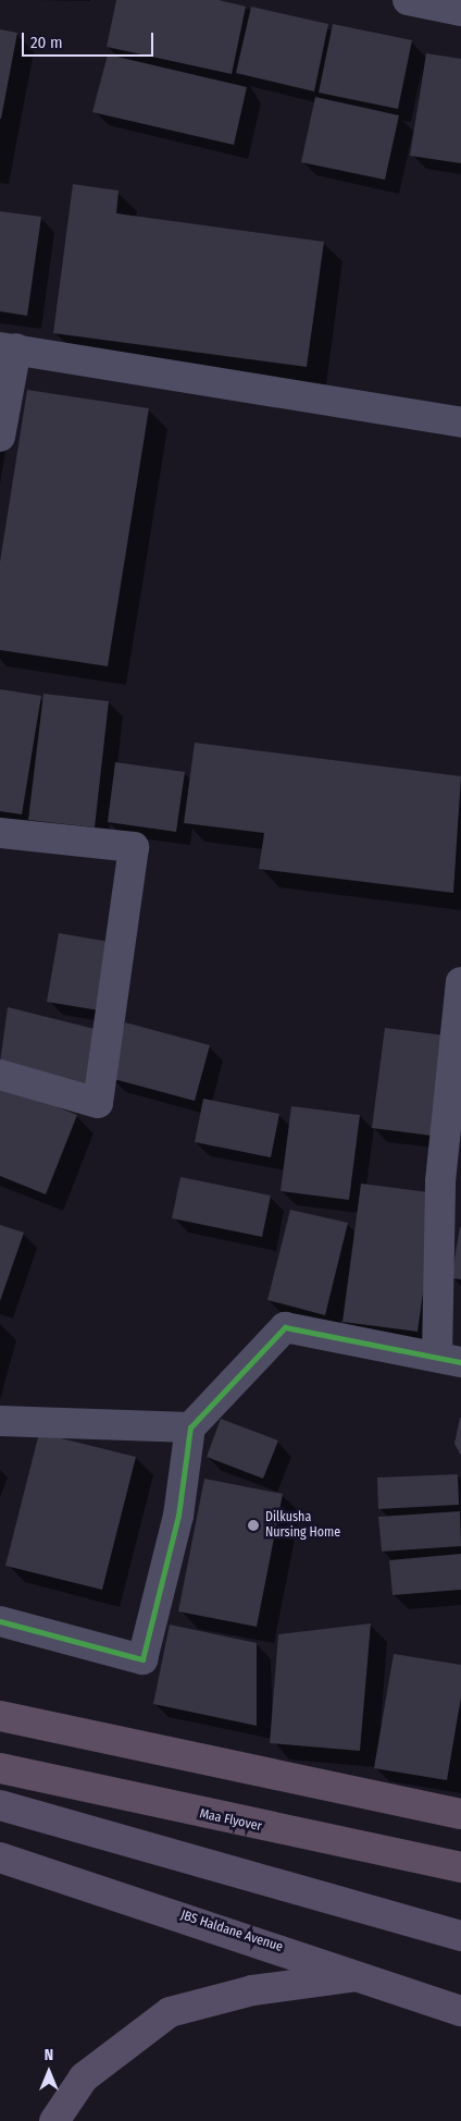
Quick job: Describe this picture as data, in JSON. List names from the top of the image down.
{
  "streets": {
    "highway": ["Maa Flyover"],
    "main road": ["JBS Haldane Avenue"]
  },
  "places": ["Dilkusha Nursing Home"],
  "scale_bar": "20 m",
  "north": "top"
}
